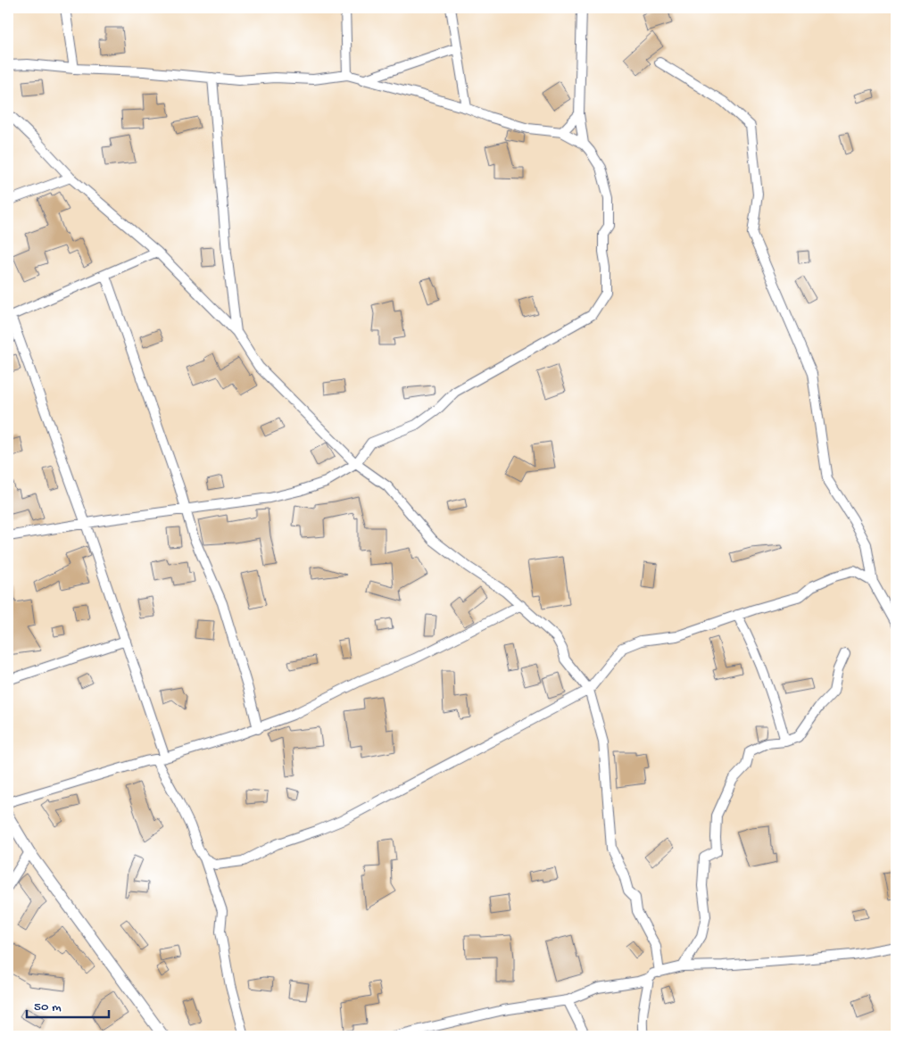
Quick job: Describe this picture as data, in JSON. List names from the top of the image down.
{
  "scale_bar": "50 m"
}
